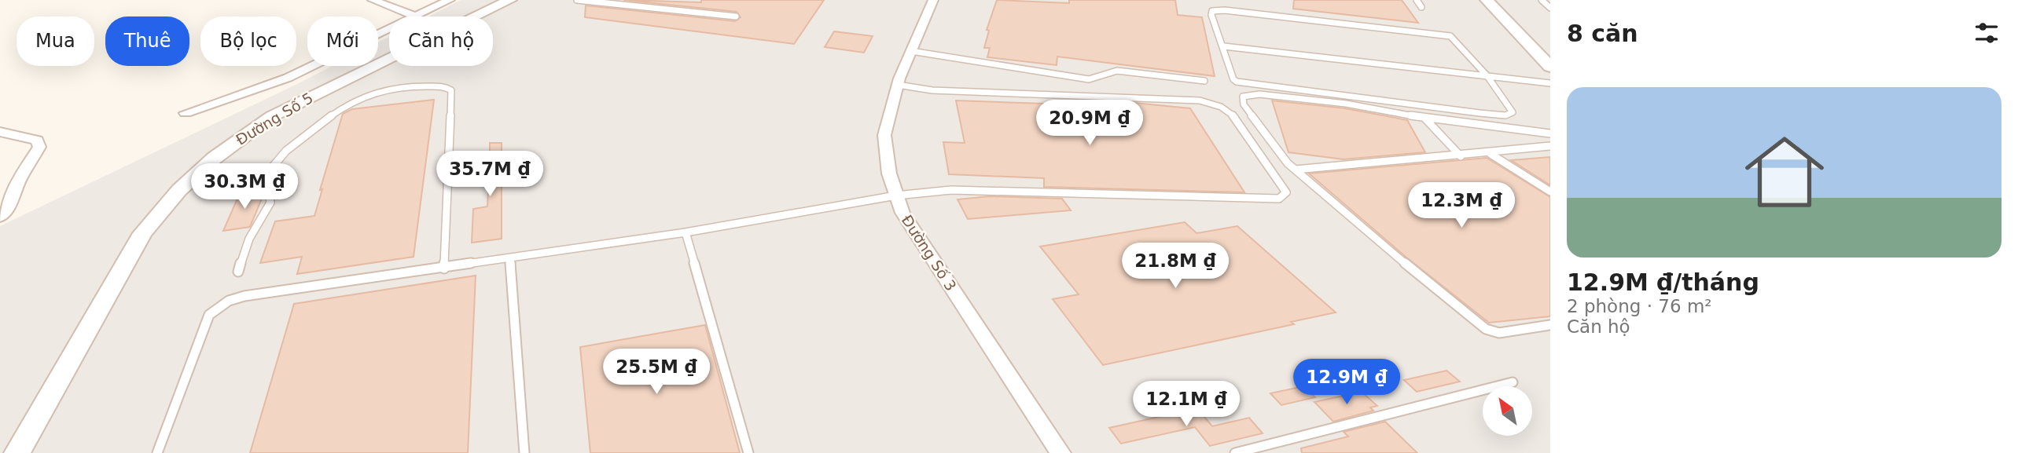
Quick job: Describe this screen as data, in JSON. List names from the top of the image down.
{
  "streets": {
    "street": ["Đường Số 5", "Đường Số 3"]
  },
  "north": "top left",
  "page": {
    "heading": "8 căn",
    "chip": [
      "Mua",
      "Thuê",
      "Bộ lọc",
      "Mới",
      "Căn hộ"
    ],
    "list": [
      {
        "name": "12.9M ₫/tháng",
        "note": "2 phòng · 76 m² · Căn hộ"
      }
    ],
    "price": [
      "20.9M ₫",
      "35.7M ₫",
      "30.3M ₫",
      "12.3M ₫",
      "21.8M ₫",
      "25.5M ₫",
      "12.9M ₫",
      "12.1M ₫"
    ]
  }
}
